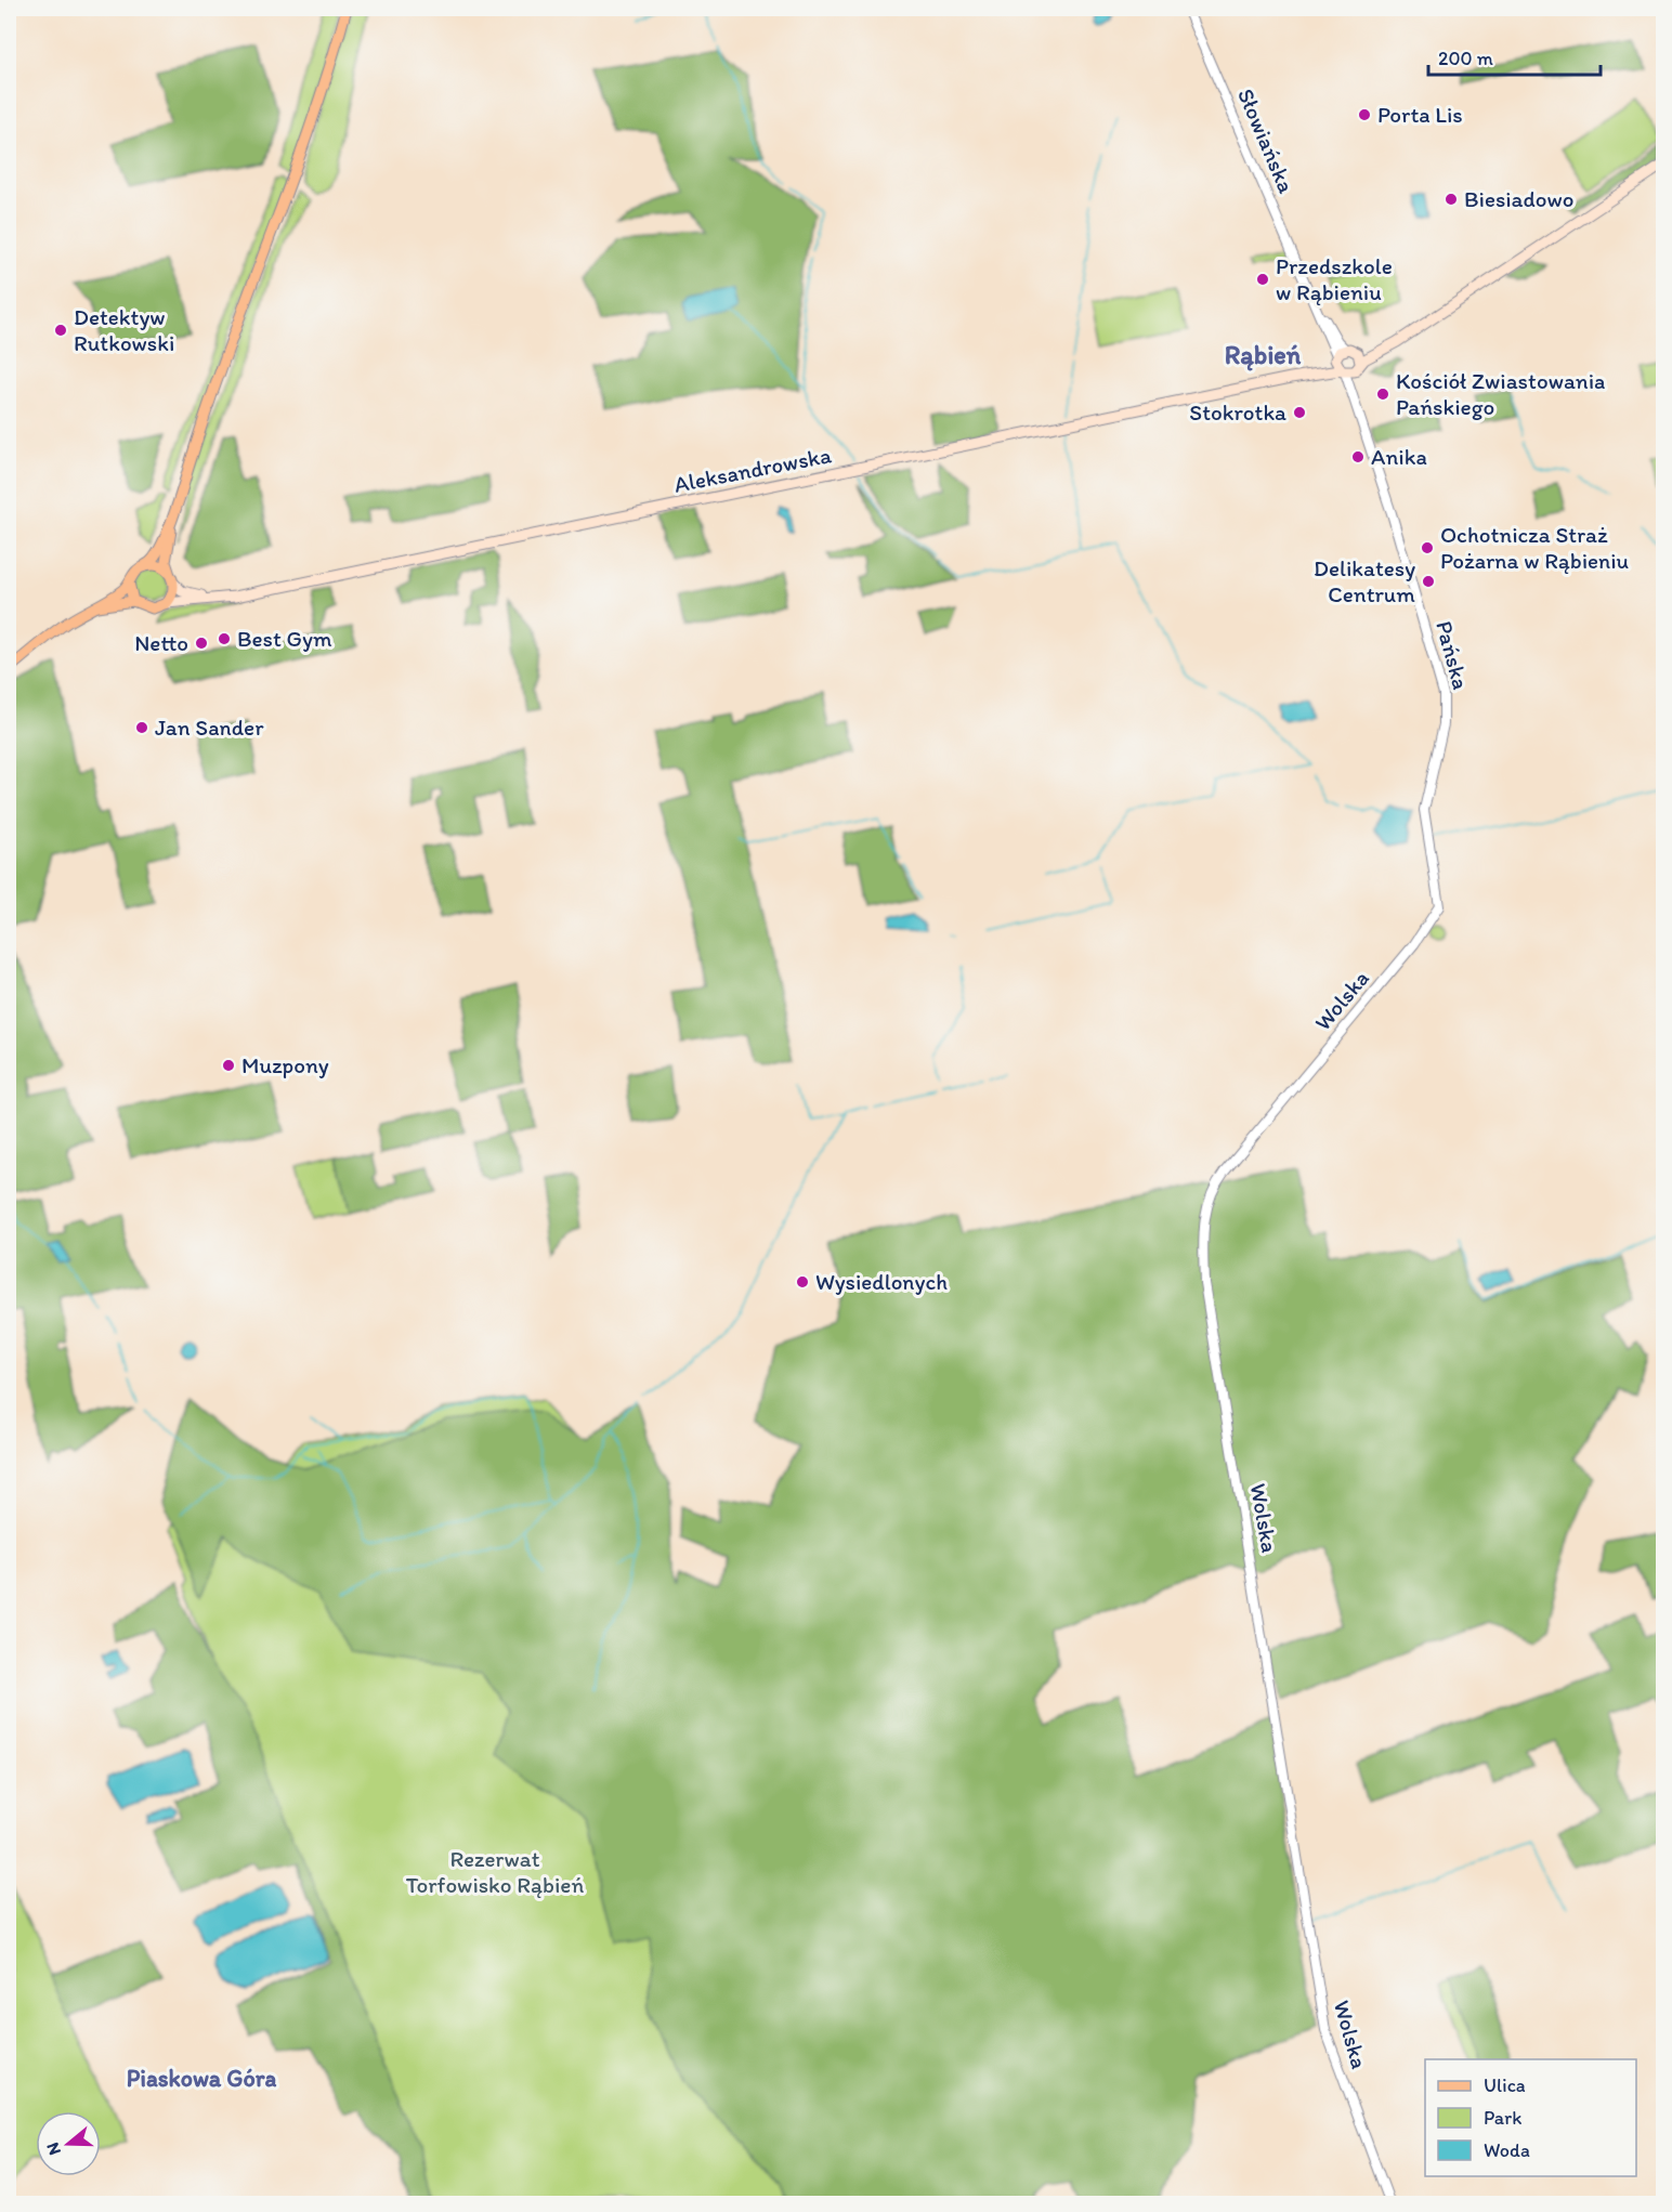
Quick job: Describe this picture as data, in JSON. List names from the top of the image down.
{
  "streets": {
    "main road": ["Aleksandrowska"],
    "street": ["Słowiańska", "Pańska", "Wolska"]
  },
  "crossings": [
    ["Słowiańska", "Aleksandrowska"],
    ["Aleksandrowska", "Pańska"],
    ["Pańska", "Wolska"]
  ],
  "districts": ["Rąbień", "Piaskowa Góra"],
  "parks": ["Rezerwat Torfowisko Rąbień"],
  "places": [
    "Porta Lis",
    "Biesiadowo",
    "Przedszkole w Rąbieniu",
    "Detektyw Rutkowski",
    "Kościół Zwiastowania Pańskiego",
    "Stokrotka",
    "Anika",
    "Ochotnicza Straż Pożarna w Rąbieniu",
    "Delikatesy Centrum",
    "Best Gym",
    "Netto",
    "Jan Sander",
    "Muzpony",
    "Wysiedlonych"
  ],
  "legend": ["Ulica", "Park", "Woda"],
  "scale_bar": "200 m",
  "north": "left"
}
